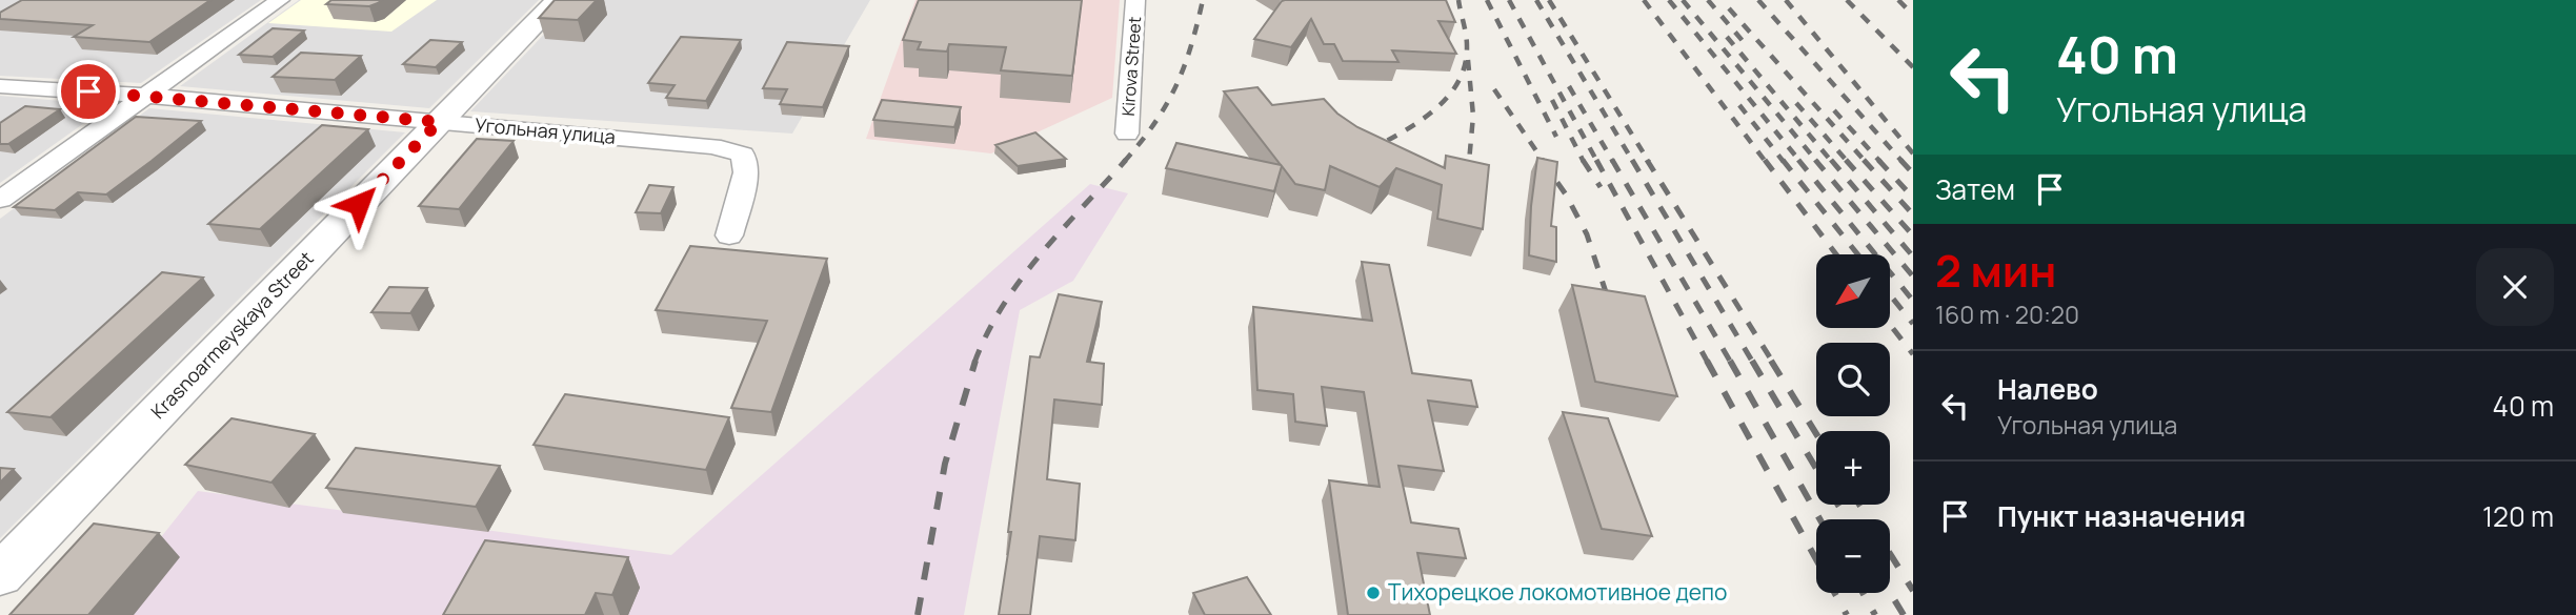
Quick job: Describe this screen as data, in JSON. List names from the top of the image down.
{
  "streets": {
    "street": ["Kirova Street", "Угольная улица", "Krasnoarmeyskaya Street"]
  },
  "crossings": [
    ["Угольная улица", "Krasnoarmeyskaya Street"]
  ],
  "places": ["Тихорецкое локомотивное депо"],
  "north": "bottom left",
  "page": {
    "turn": ["40 m", "Угольная улица"],
    "then": "Затем",
    "heading": ["2 мин", "160 m · 20:20"],
    "map_buttons": ["+", "−"],
    "list": [
      {
        "name": "Налево",
        "note": "Угольная улица",
        "value": "40 m"
      },
      {
        "name": "Пункт назначения",
        "value": "120 m"
      }
    ]
  }
}
